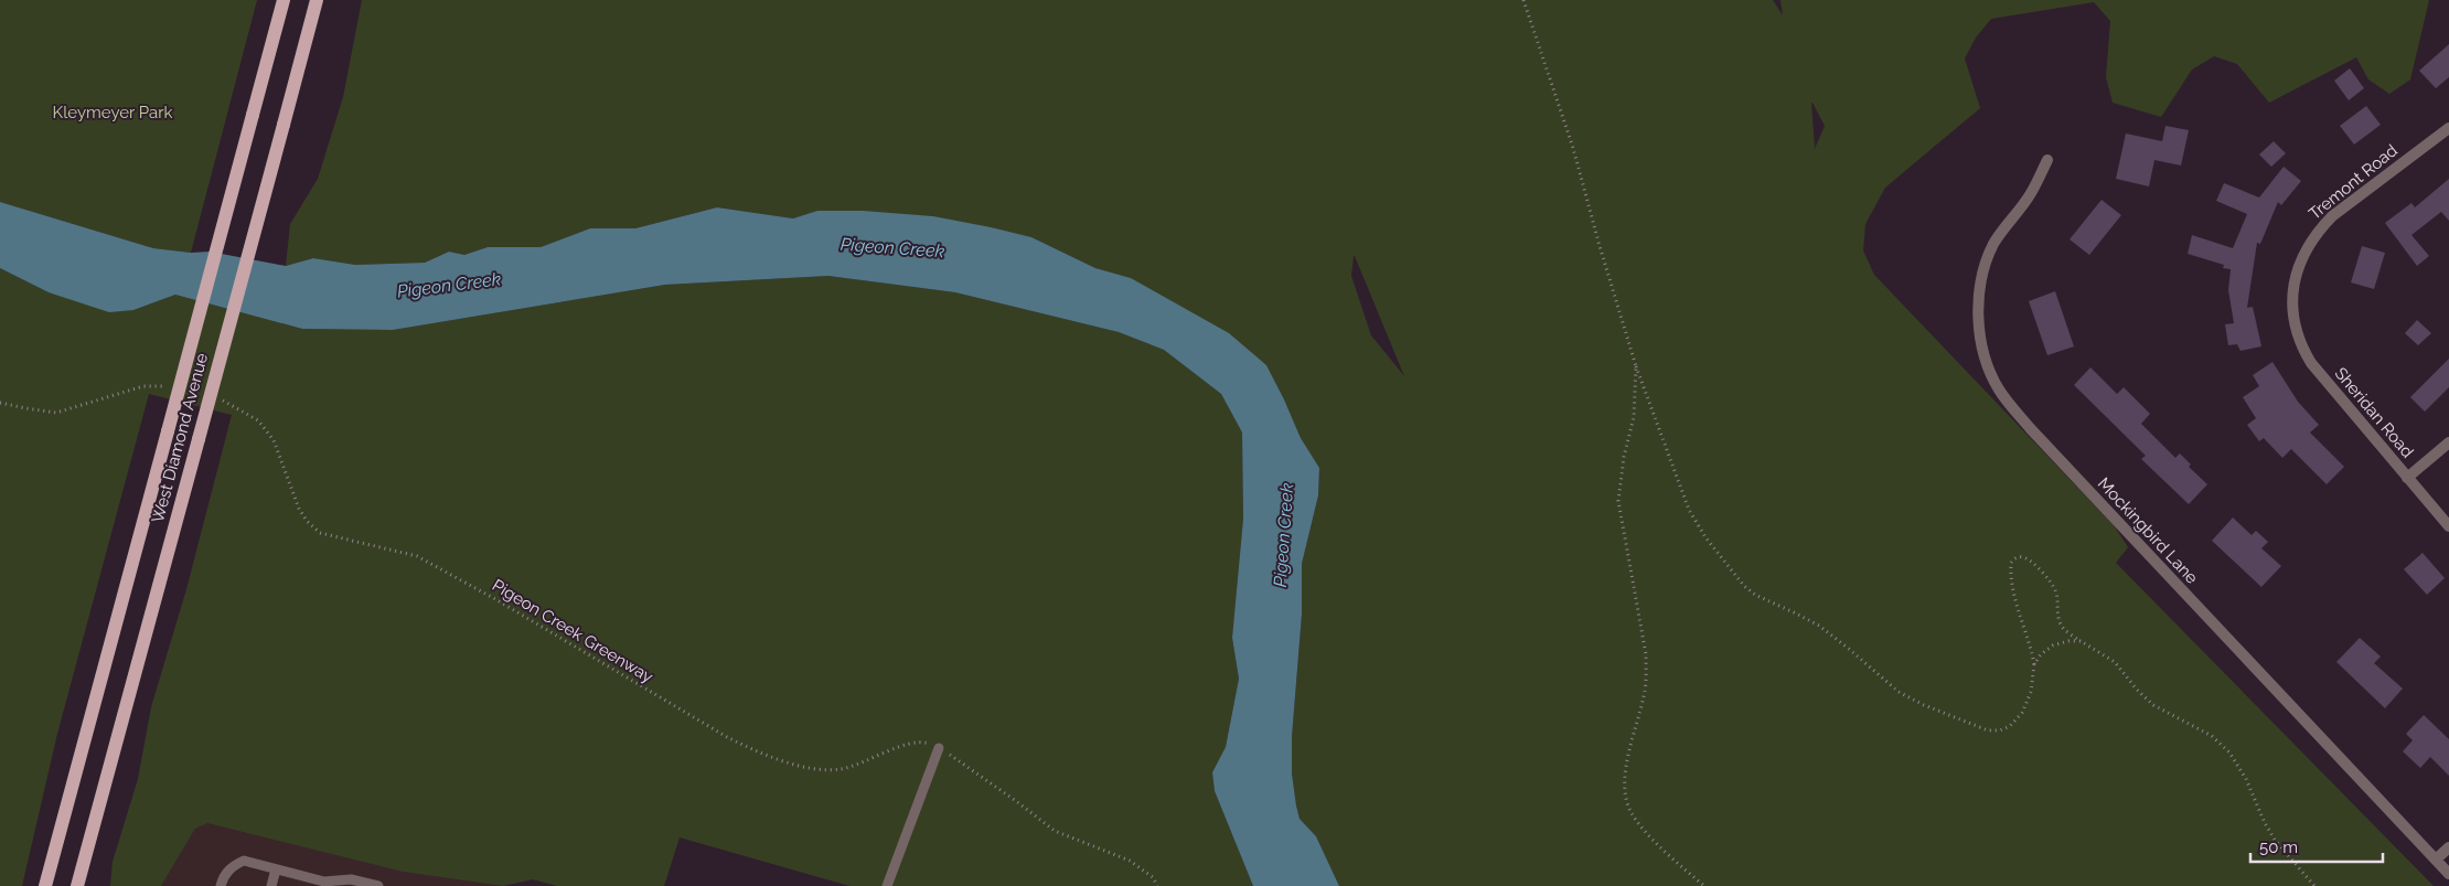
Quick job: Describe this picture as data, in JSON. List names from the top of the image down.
{
  "streets": {
    "main road": ["West Diamond Avenue"],
    "street": ["Tremont Road", "Sheridan Road", "Mockingbird Lane"],
    "path": ["Pigeon Creek Greenway"]
  },
  "crossings": [
    ["Tremont Road", "Sheridan Road"]
  ],
  "water": ["Pigeon Creek"],
  "parks": ["Kleymeyer Park"],
  "scale_bar": "50 m"
}
